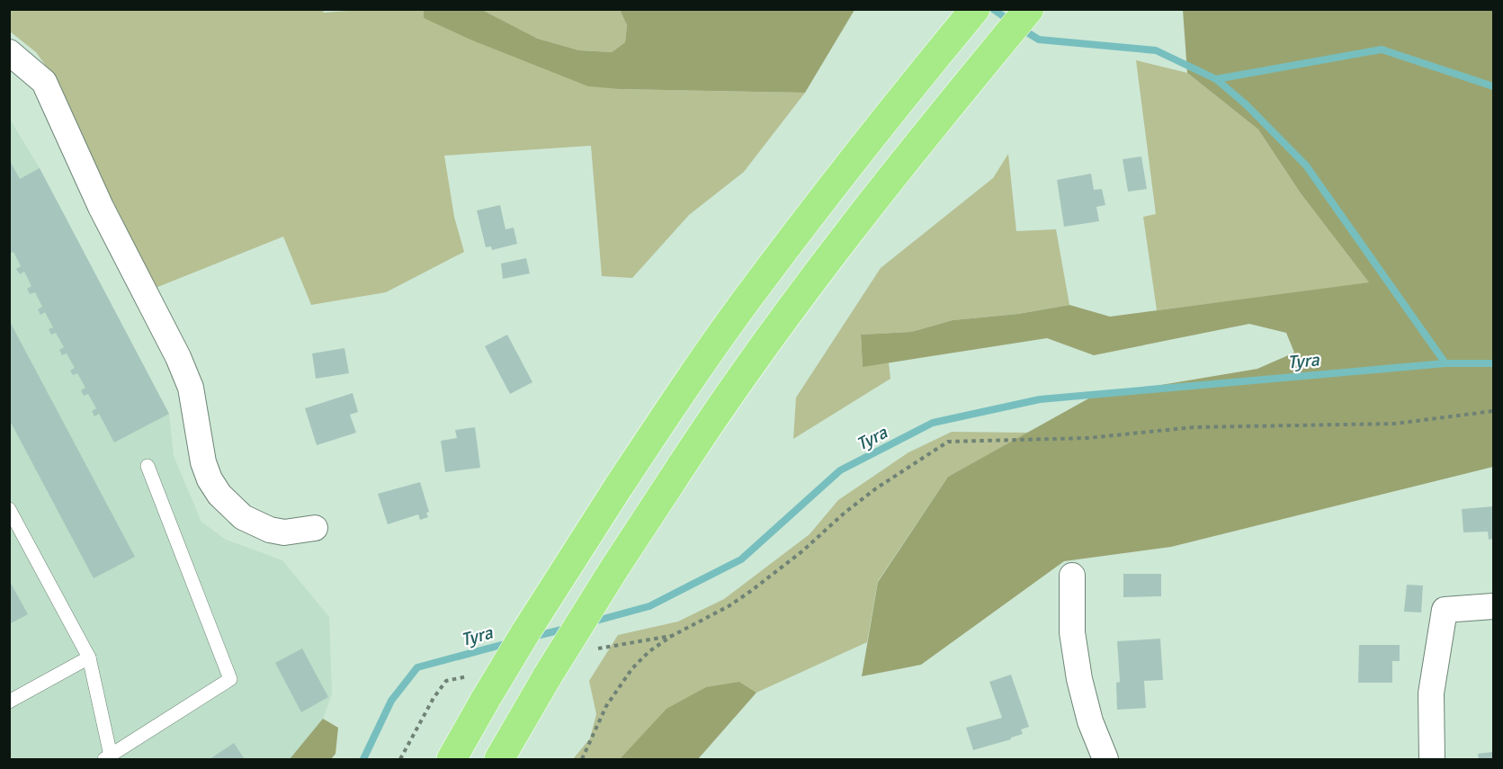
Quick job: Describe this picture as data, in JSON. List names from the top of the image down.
{
  "water": ["Tyra"]
}
